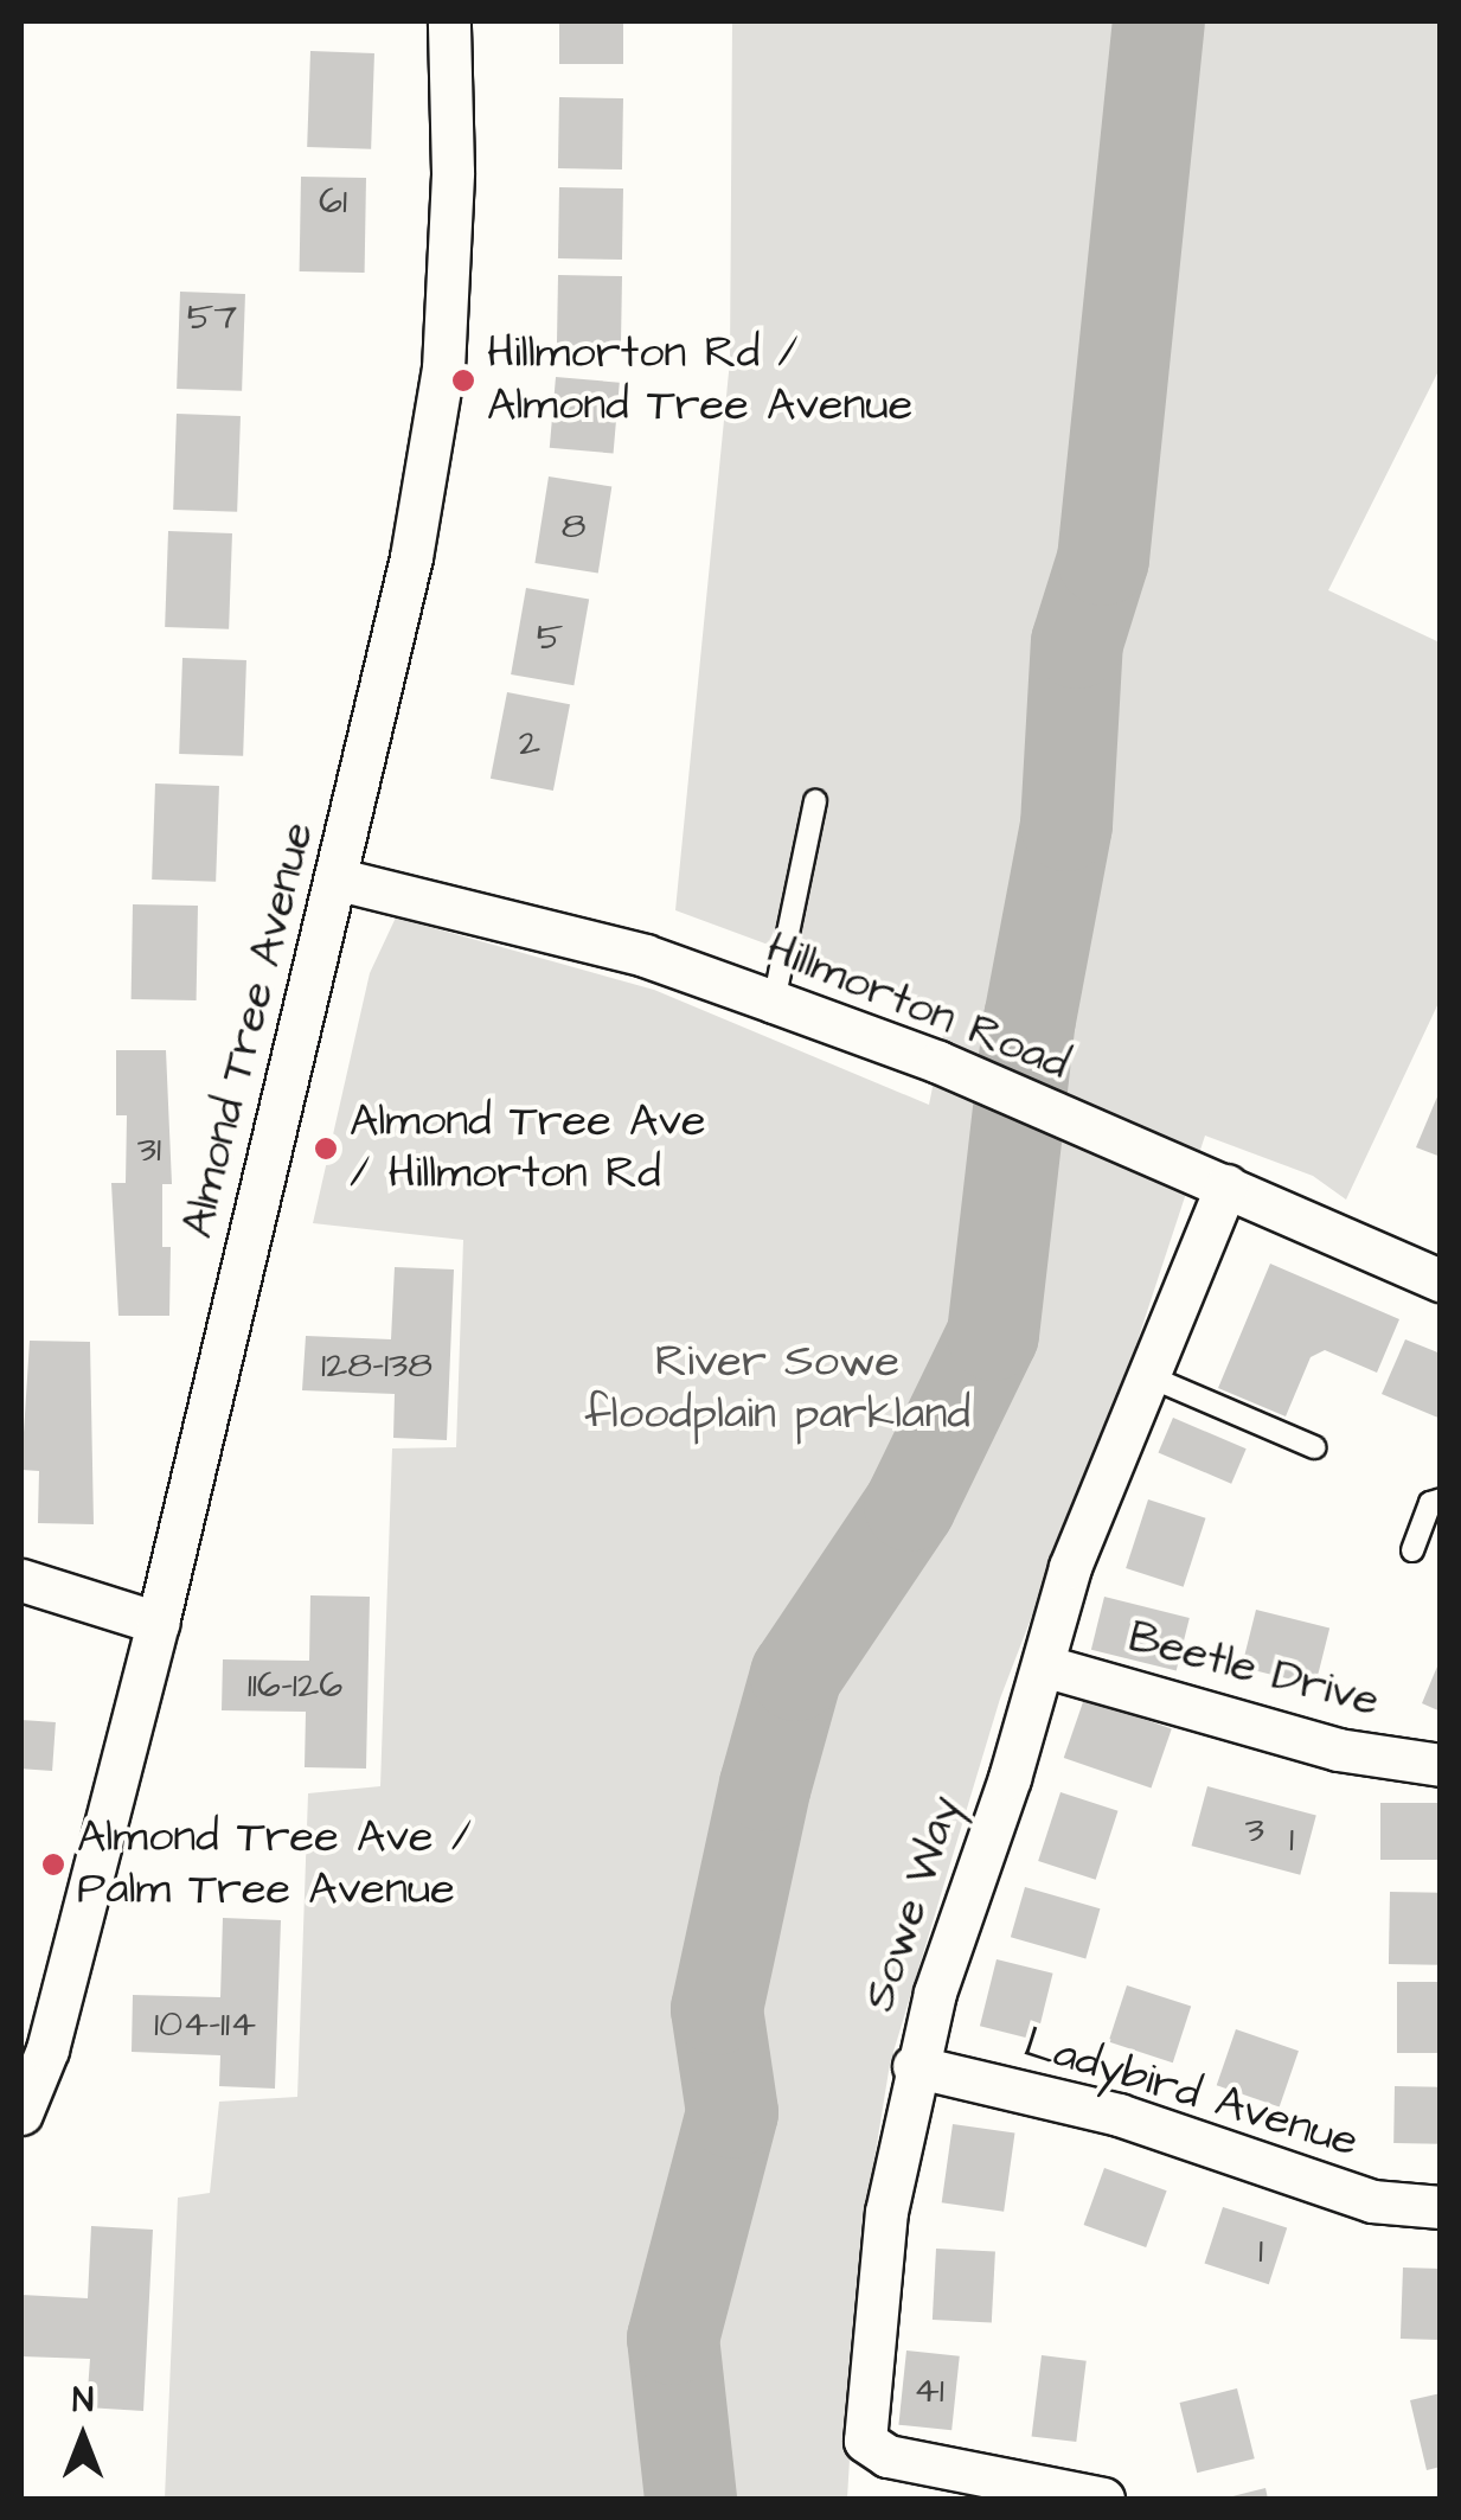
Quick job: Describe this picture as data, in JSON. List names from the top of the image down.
{
  "streets": {
    "street": [
      "Hillmorton Road",
      "Almond Tree Avenue",
      "Beetle Drive",
      "Sowe Way",
      "Ladybird Avenue"
    ]
  },
  "crossings": [
    ["Hillmorton Road", "Almond Tree Avenue"],
    ["Hillmorton Road", "Sowe Way"],
    ["Beetle Drive", "Sowe Way"],
    ["Sowe Way", "Ladybird Avenue"]
  ],
  "parks": ["River Sowe floodplain parkland"],
  "places": ["Hillmorton Rd / Almond Tree Avenue", "Almond Tree Ave / Hillmorton Rd", "Almond Tree Ave / Palm Tree Avenue"],
  "house_numbers": [
    "61",
    "57",
    "8",
    "5",
    "2",
    "31",
    "128-138",
    "116-126",
    "3",
    "1",
    "104-114",
    "1",
    "41"
  ],
  "north": "top"
}
